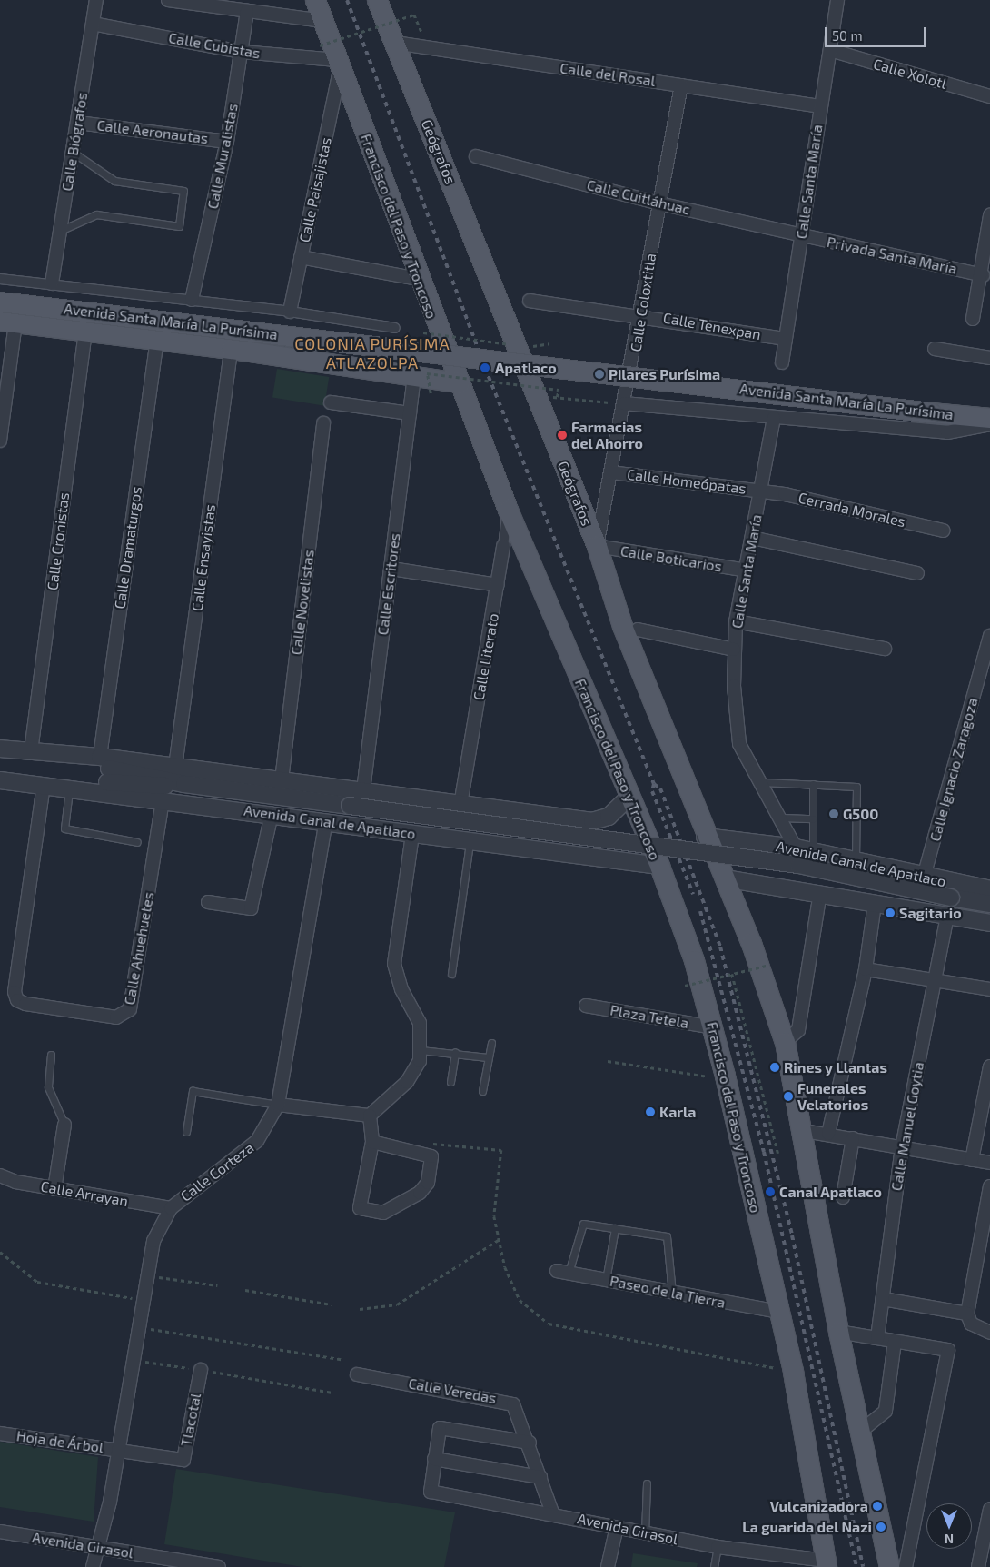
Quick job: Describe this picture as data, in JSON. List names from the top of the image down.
{
  "streets": {
    "main road": ["Geógrafos", "Francisco del Paso y Troncoso", "Avenida Santa María La Purísima"],
    "street": [
      "Calle Cubistas",
      "Calle Xolotl",
      "Calle del Rosal",
      "Calle Aeronautas",
      "Calle Biógrafos",
      "Calle Muralistas",
      "Calle Santa María",
      "Calle Paisajistas",
      "Calle Cuitláhuac",
      "Privada Santa María",
      "Calle Coloxtitla",
      "Calle Tenexpan",
      "Calle Homeópatas",
      "Cerrada Morales",
      "Calle Cronistas",
      "Calle Dramaturgos",
      "Calle Ensayistas",
      "Calle Boticarios",
      "Calle Escritores",
      "Calle Novelistas",
      "Calle Literato",
      "Calle Ignacio Zaragoza",
      "Avenida Canal de Apatlaco",
      "Calle Ahuehuetes",
      "Plaza Tetela",
      "Calle Manuel Goytia",
      "Calle Corteza",
      "Calle Arrayan",
      "Paseo de la Tierra",
      "Calle Veredas",
      "Tlacotal",
      "Hoja de Árbol",
      "Avenida Girasol"
    ]
  },
  "crossings": [
    ["Calle Cubistas", "Calle Biógrafos"],
    ["Calle Cubistas", "Calle Muralistas"],
    ["Calle Cubistas", "Calle Paisajistas"],
    ["Calle Cubistas", "Francisco del Paso y Troncoso"],
    ["Calle Xolotl", "Calle Santa María"],
    ["Calle del Rosal", "Geógrafos"],
    ["Calle del Rosal", "Calle Santa María"],
    ["Calle del Rosal", "Calle Coloxtitla"],
    ["Calle Aeronautas", "Calle Biógrafos"],
    ["Calle Aeronautas", "Calle Muralistas"],
    ["Geógrafos", "Calle Coloxtitla"],
    ["Geógrafos", "Calle Boticarios"],
    ["Geógrafos", "Avenida Canal de Apatlaco"],
    ["Calle Santa María", "Calle Cuitláhuac"],
    ["Calle Santa María", "Privada Santa María"],
    ["Calle Santa María", "Avenida Santa María La Purísima"],
    ["Calle Santa María", "Calle Tenexpan"],
    ["Calle Santa María", "Calle Homeópatas"],
    ["Calle Santa María", "Cerrada Morales"],
    ["Calle Santa María", "Calle Boticarios"],
    ["Calle Santa María", "Avenida Canal de Apatlaco"],
    ["Calle Paisajistas", "Francisco del Paso y Troncoso"],
    ["Calle Cuitláhuac", "Privada Santa María"],
    ["Calle Cuitláhuac", "Calle Coloxtitla"],
    ["Francisco del Paso y Troncoso", "Calle Literato"],
    ["Francisco del Paso y Troncoso", "Avenida Canal de Apatlaco"],
    ["Francisco del Paso y Troncoso", "Plaza Tetela"],
    ["Francisco del Paso y Troncoso", "Paseo de la Tierra"],
    ["Francisco del Paso y Troncoso", "Avenida Girasol"],
    ["Calle Coloxtitla", "Avenida Santa María La Purísima"],
    ["Calle Coloxtitla", "Calle Tenexpan"],
    ["Calle Coloxtitla", "Calle Homeópatas"],
    ["Calle Coloxtitla", "Calle Boticarios"],
    ["Calle Homeópatas", "Cerrada Morales"],
    ["Calle Ignacio Zaragoza", "Avenida Canal de Apatlaco"],
    ["Avenida Canal de Apatlaco", "Calle Ahuehuetes"],
    ["Avenida Canal de Apatlaco", "Calle Corteza"],
    ["Calle Corteza", "Calle Arrayan"],
    ["Calle Corteza", "Tlacotal"],
    ["Calle Corteza", "Hoja de Árbol"],
    ["Calle Corteza", "Avenida Girasol"],
    ["Calle Veredas", "Avenida Girasol"],
    ["Tlacotal", "Hoja de Árbol"]
  ],
  "districts": ["COLONIA PURÍSIMA ATLAZOLPA"],
  "places": [
    "Apatlaco",
    "Pilares Purísima",
    "Farmacias del Ahorro",
    "G500",
    "Sagitario",
    "Rines y Llantas",
    "Funerales Velatorios",
    "Karla",
    "Canal Apatlaco",
    "Vulcanizadora",
    "La guarida del Nazi"
  ],
  "scale_bar": "50 m",
  "north": "bottom"
}
